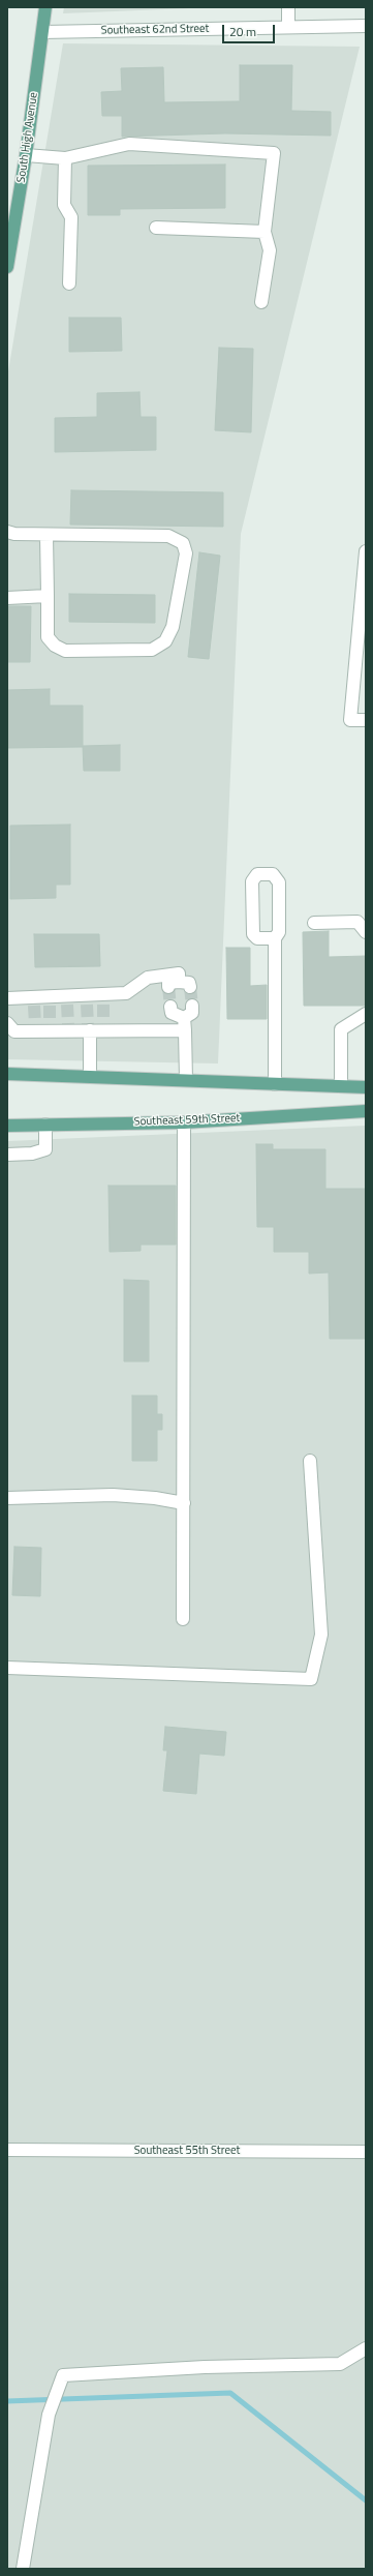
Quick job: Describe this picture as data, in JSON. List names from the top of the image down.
{
  "streets": {
    "main road": ["South High Avenue", "Southeast 59th Street"],
    "street": ["Southeast 62nd Street", "Southeast 55th Street"]
  },
  "crossings": [
    ["Southeast 62nd Street", "South High Avenue"]
  ],
  "scale_bar": "20 m"
}
